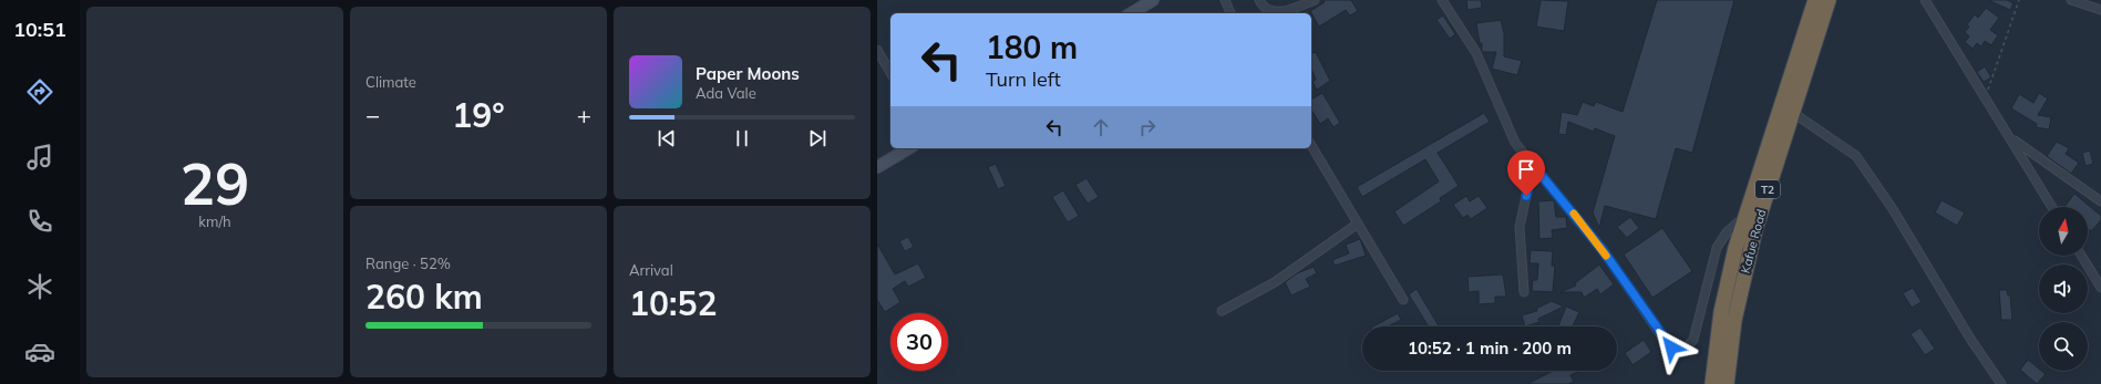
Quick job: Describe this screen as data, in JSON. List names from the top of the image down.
{
  "streets": {
    "highway": ["T2", "Kafue Road"]
  },
  "north": "top",
  "page": {
    "tabs": "10:51",
    "tile": [
      ["29", "km/h"],
      "Climate",
      ["Range · 52%", "260 km"],
      ["Arrival", "10:52"]
    ],
    "turn": ["180 m", "Turn left"],
    "song": ["Paper Moons", "Ada Vale"],
    "heat": ["−", "19°", "+"],
    "limit": "30",
    "trip": "10:52 · 1 min · 200 m"
  }
}
